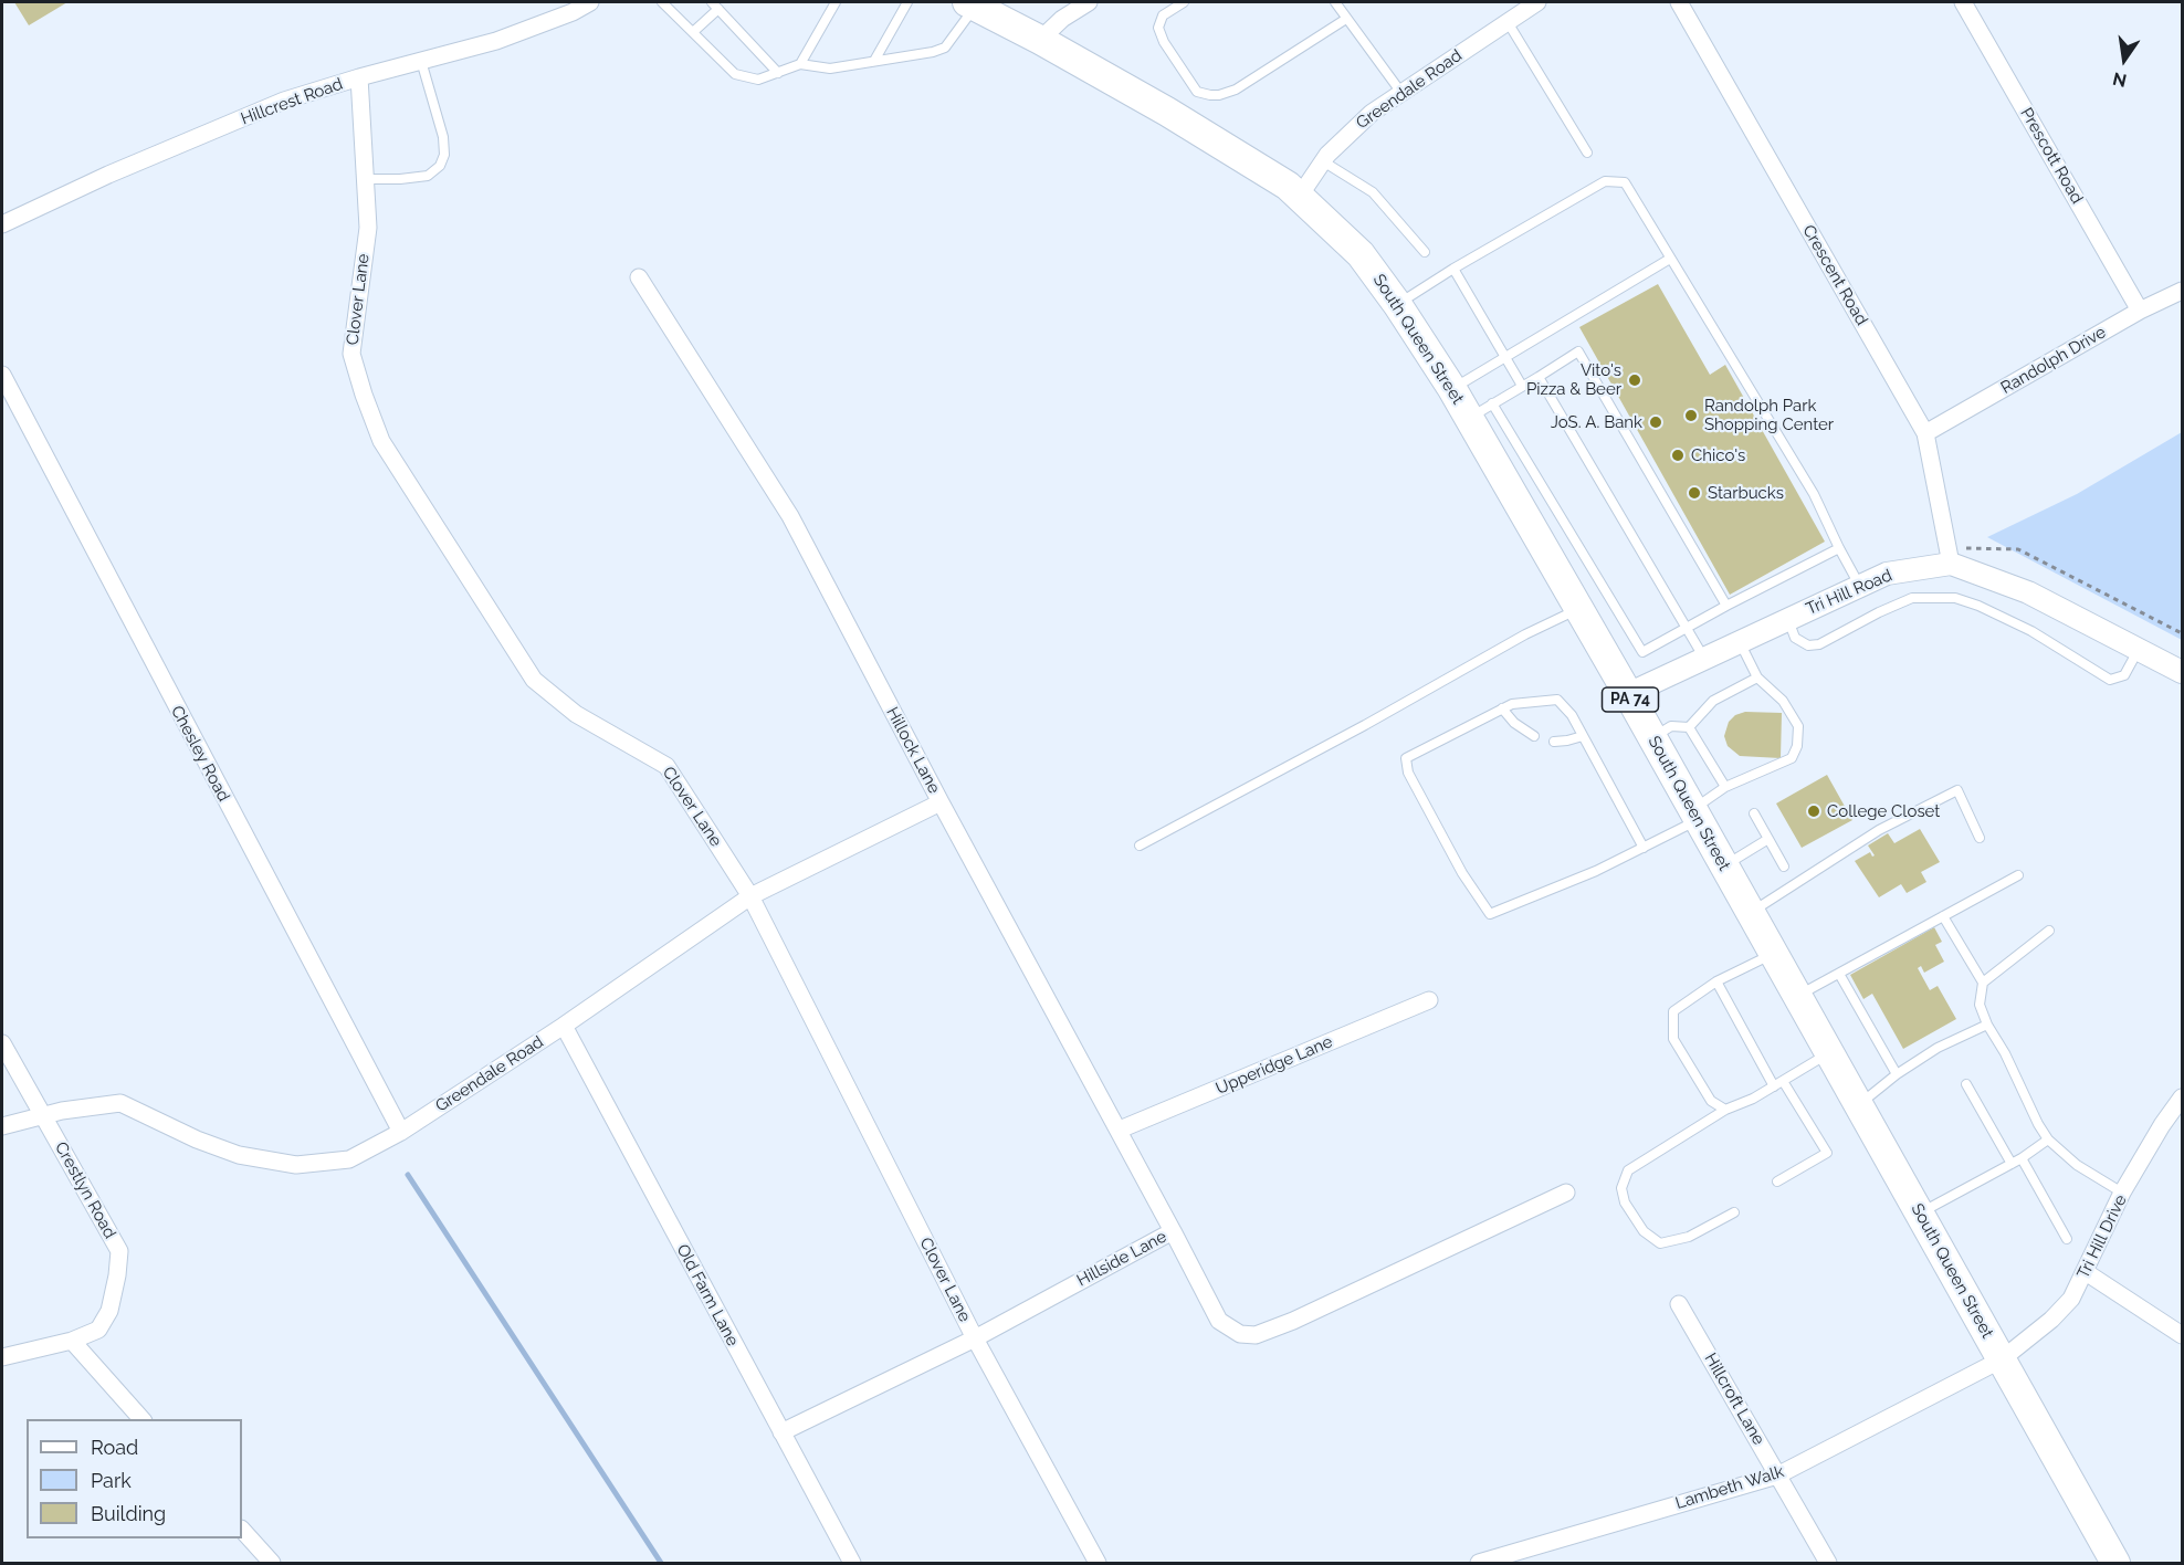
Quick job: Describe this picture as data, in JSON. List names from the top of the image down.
{
  "streets": {
    "main road": ["South Queen Street", "PA 74"],
    "street": [
      "Greendale Road",
      "Hillcrest Road",
      "Prescott Road",
      "Crescent Road",
      "Clover Lane",
      "Randolph Drive",
      "Tri Hill Road",
      "Hillock Lane",
      "Chesley Road",
      "Upperidge Lane",
      "Crestlyn Road",
      "Tri Hill Drive",
      "Hillside Lane",
      "Old Farm Lane",
      "Hillcroft Lane",
      "Lambeth Walk"
    ]
  },
  "crossings": [
    ["Greendale Road", "Clover Lane"],
    ["Greendale Road", "South Queen Street"],
    ["Greendale Road", "Hillock Lane"],
    ["Greendale Road", "Chesley Road"],
    ["Greendale Road", "Crestlyn Road"],
    ["Greendale Road", "Old Farm Lane"],
    ["Hillcrest Road", "Clover Lane"],
    ["Prescott Road", "Randolph Drive"],
    ["Crescent Road", "Randolph Drive"],
    ["Crescent Road", "Tri Hill Road"],
    ["Clover Lane", "Hillside Lane"],
    ["South Queen Street", "Tri Hill Road"],
    ["South Queen Street", "Tri Hill Drive"],
    ["South Queen Street", "Lambeth Walk"],
    ["Hillock Lane", "Upperidge Lane"],
    ["Hillock Lane", "Hillside Lane"],
    ["Tri Hill Drive", "Lambeth Walk"],
    ["Hillside Lane", "Old Farm Lane"],
    ["Hillcroft Lane", "Lambeth Walk"]
  ],
  "places": [
    "Vito's Pizza & Beer",
    "Randolph Park Shopping Center",
    "JoS. A. Bank",
    "Chico's",
    "Starbucks",
    "College Closet"
  ],
  "legend": ["Road", "Park", "Building"],
  "north": "bottom"
}
